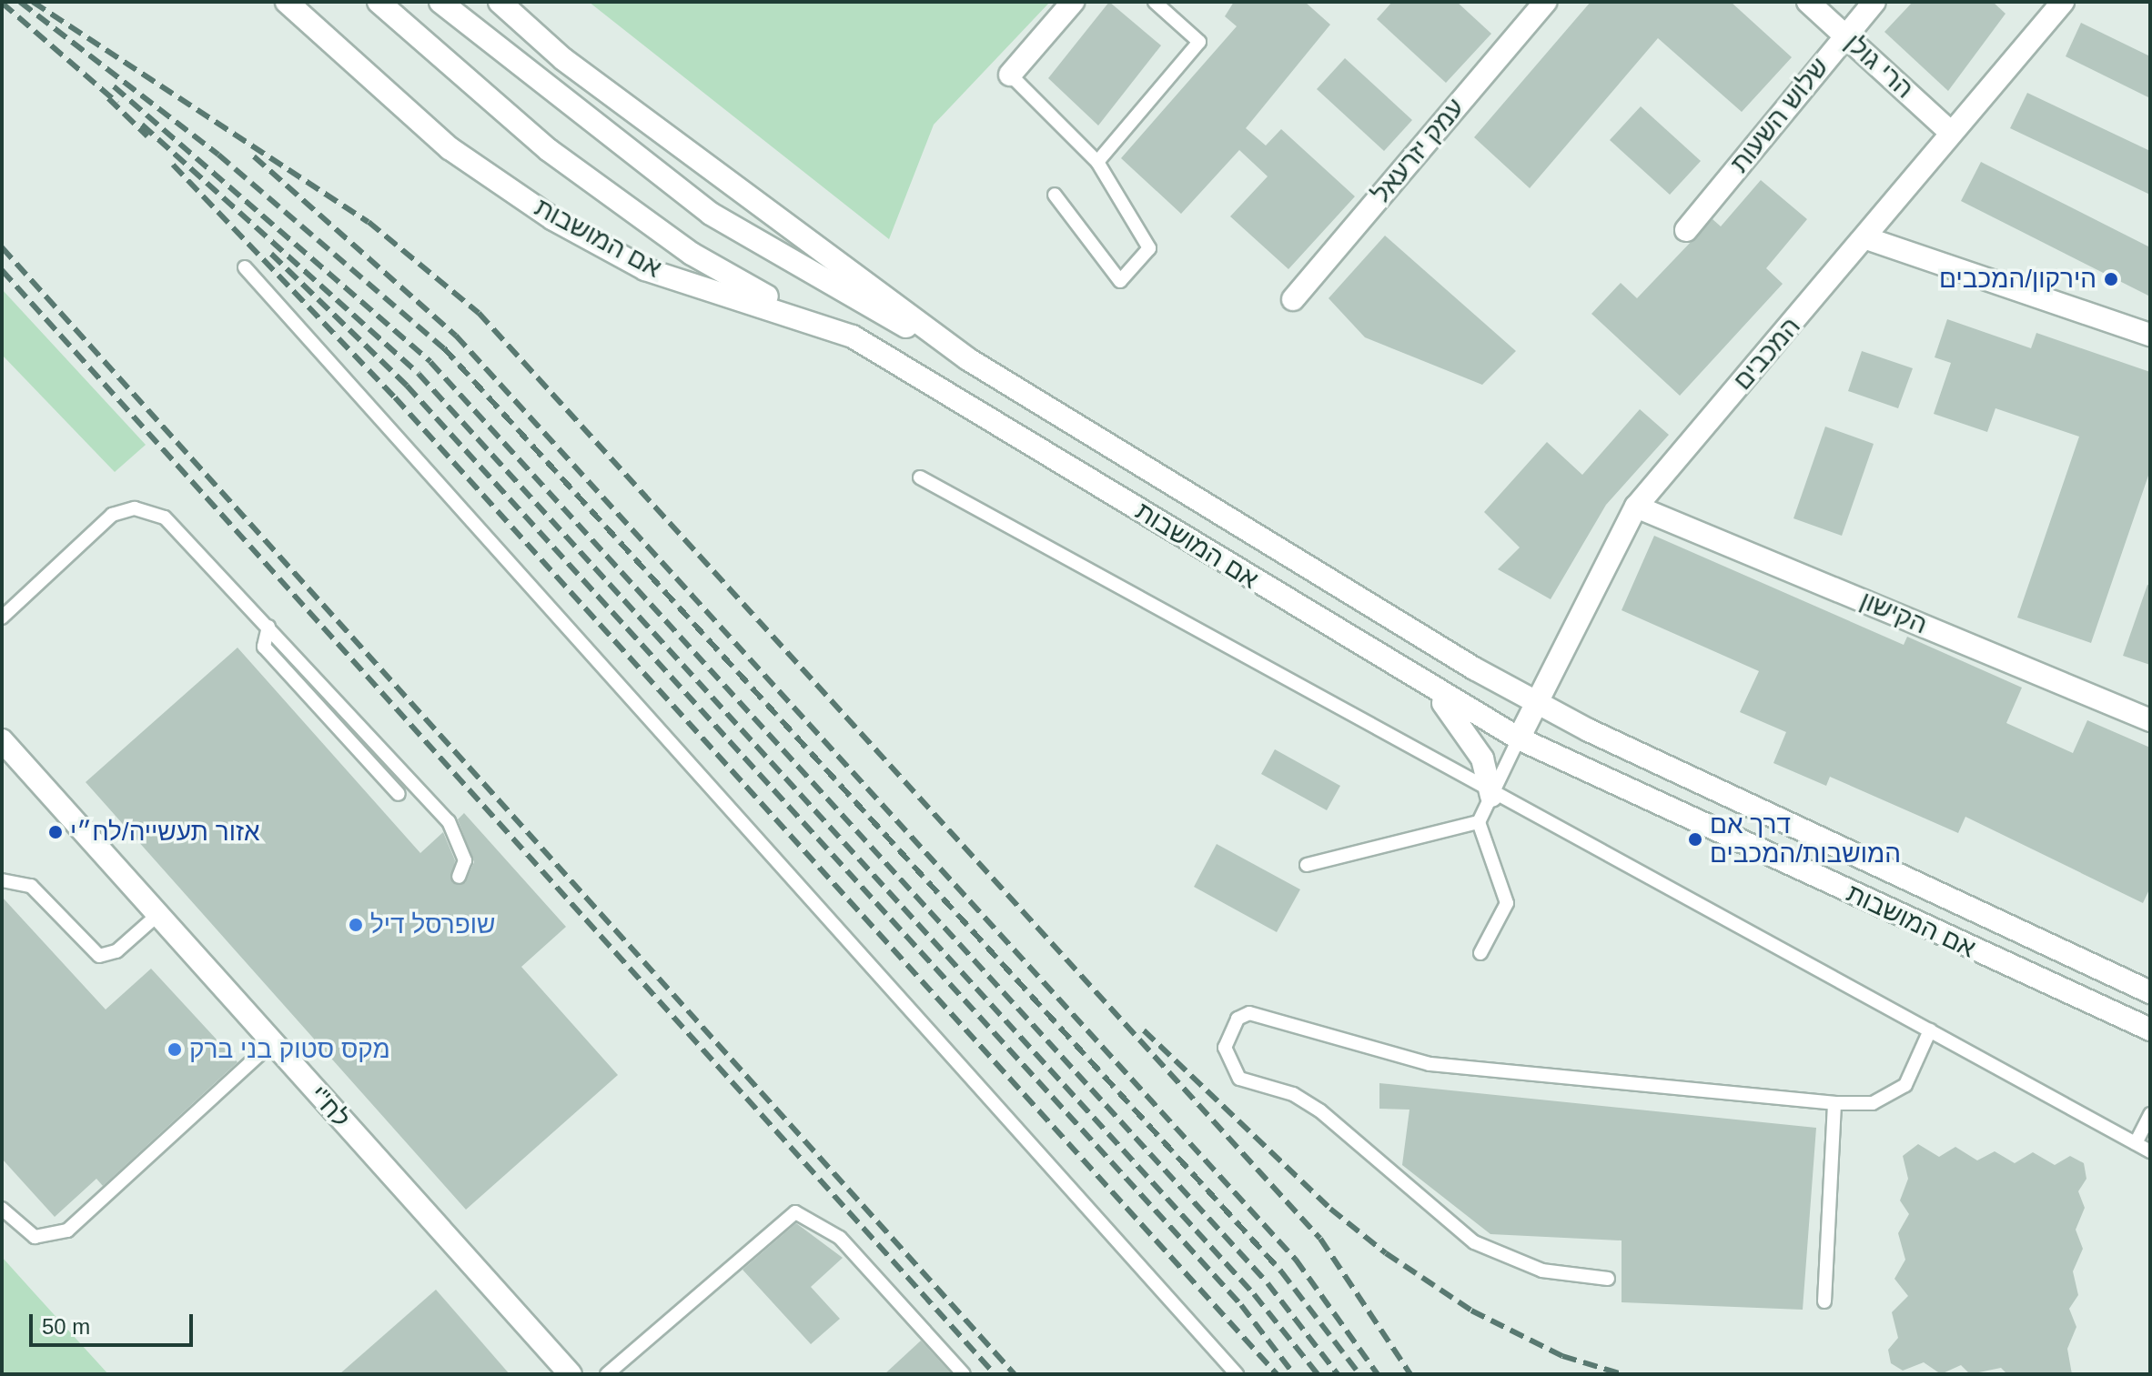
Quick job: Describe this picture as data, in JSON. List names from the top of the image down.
{
  "streets": {
    "main road": [
      "הרי גולן",
      "שלוש השעות",
      "עמק יזרעאל",
      "אם המושבות",
      "המכבים",
      "הקישון",
      "לח\"י"
    ]
  },
  "crossings": [
    ["הרי גולן", "שלוש השעות"],
    ["הרי גולן", "המכבים"],
    ["אם המושבות", "המכבים"],
    ["המכבים", "הקישון"]
  ],
  "places": [
    "הירקון/המכבים",
    "אזור תעשייה/לח״י",
    "דרך אם המושבות/המכבים",
    "שופרסל דיל",
    "מקס סטוק בני ברק"
  ],
  "scale_bar": "50 m"
}
